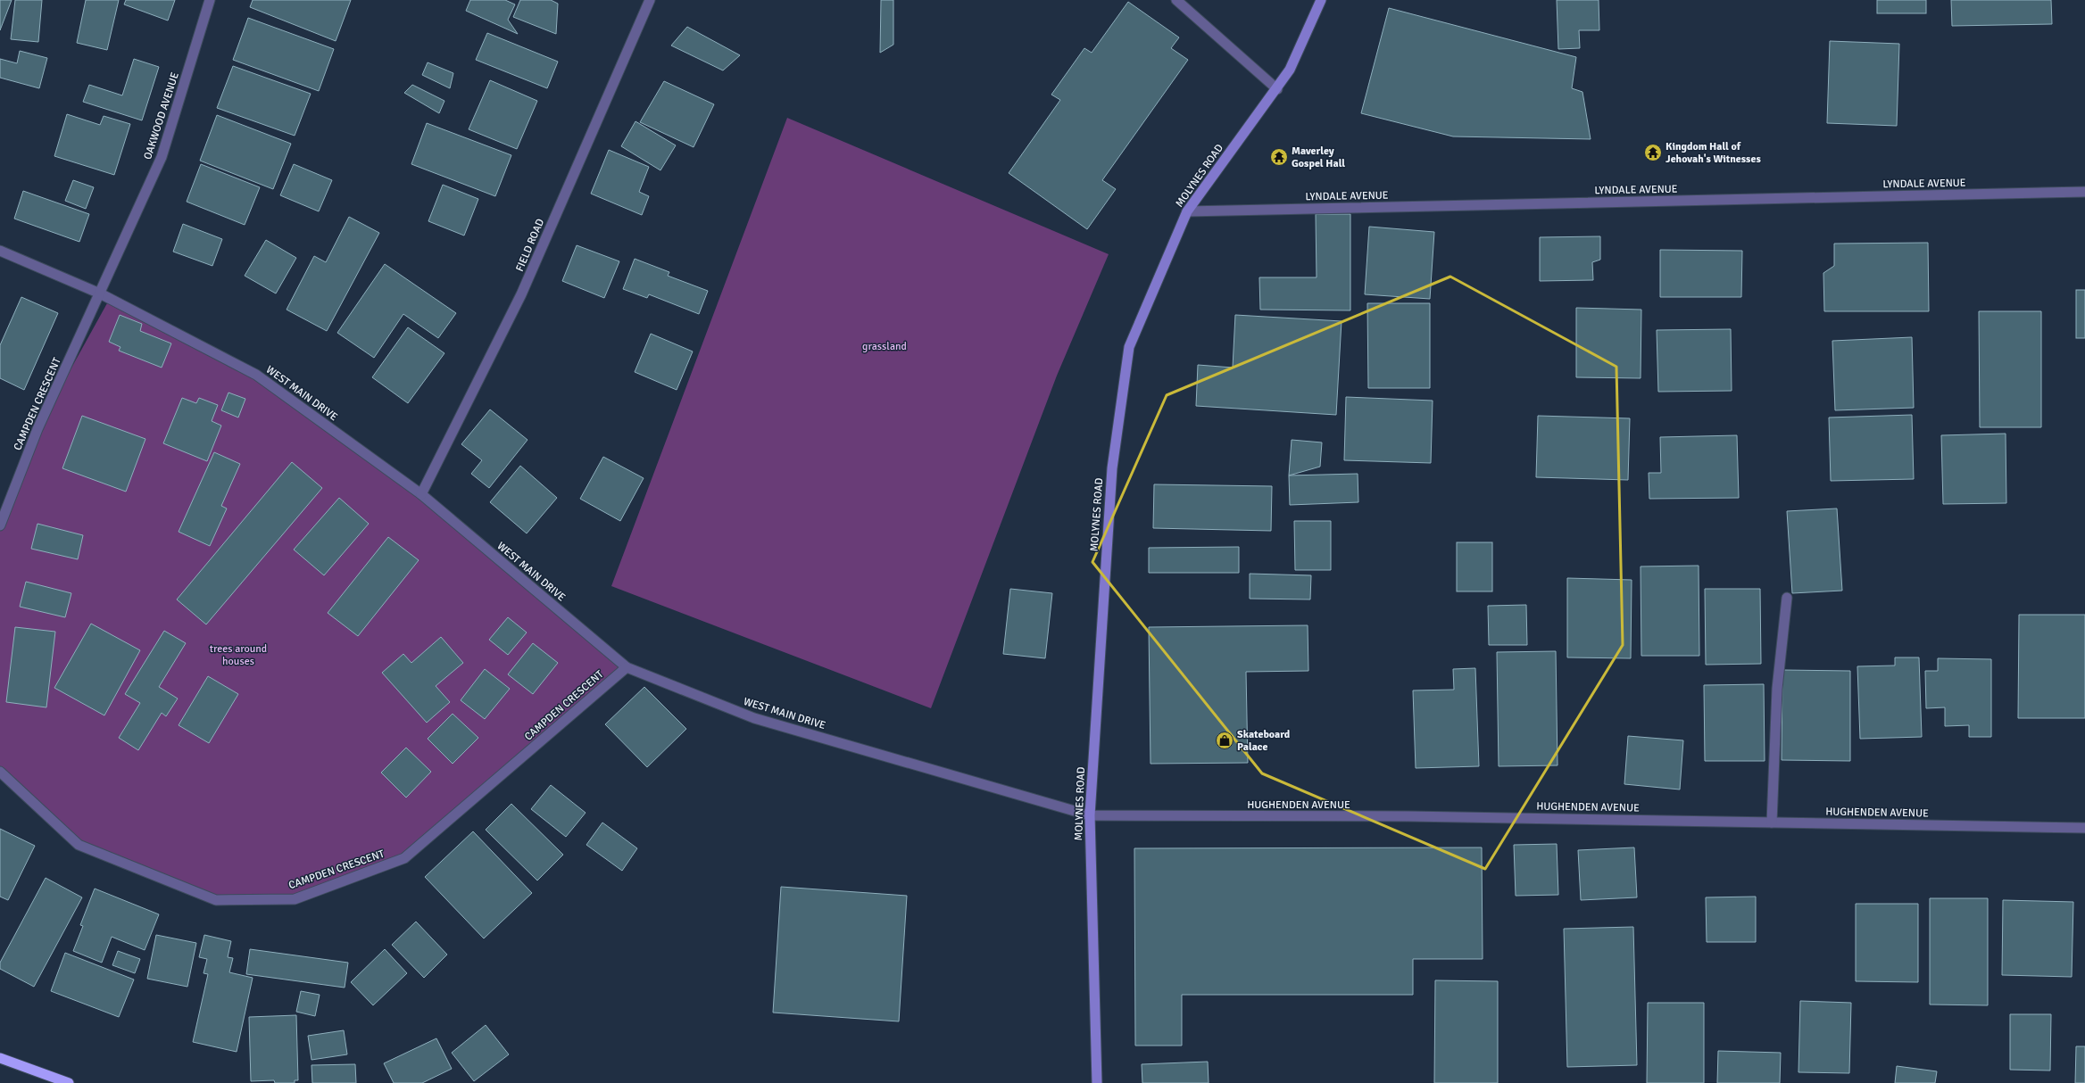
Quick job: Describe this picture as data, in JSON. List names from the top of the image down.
{
  "streets": {
    "main road": ["MOLYNES ROAD"],
    "street": [
      "OAKWOOD AVENUE",
      "LYNDALE AVENUE",
      "FIELD ROAD",
      "WEST MAIN DRIVE",
      "CAMPDEN CRESCENT",
      "HUGHENDEN AVENUE"
    ]
  },
  "crossings": [
    ["OAKWOOD AVENUE", "WEST MAIN DRIVE"],
    ["OAKWOOD AVENUE", "CAMPDEN CRESCENT"],
    ["MOLYNES ROAD", "LYNDALE AVENUE"],
    ["MOLYNES ROAD", "WEST MAIN DRIVE"],
    ["MOLYNES ROAD", "HUGHENDEN AVENUE"],
    ["FIELD ROAD", "WEST MAIN DRIVE"],
    ["WEST MAIN DRIVE", "CAMPDEN CRESCENT"],
    ["WEST MAIN DRIVE", "HUGHENDEN AVENUE"]
  ],
  "parks": ["grassland", "trees around houses"],
  "places": {
    "temple": ["Kingdom Hall of Jehovah's Witnesses", "Maverley Gospel Hall"],
    "shop": ["Skateboard Palace"]
  }
}
